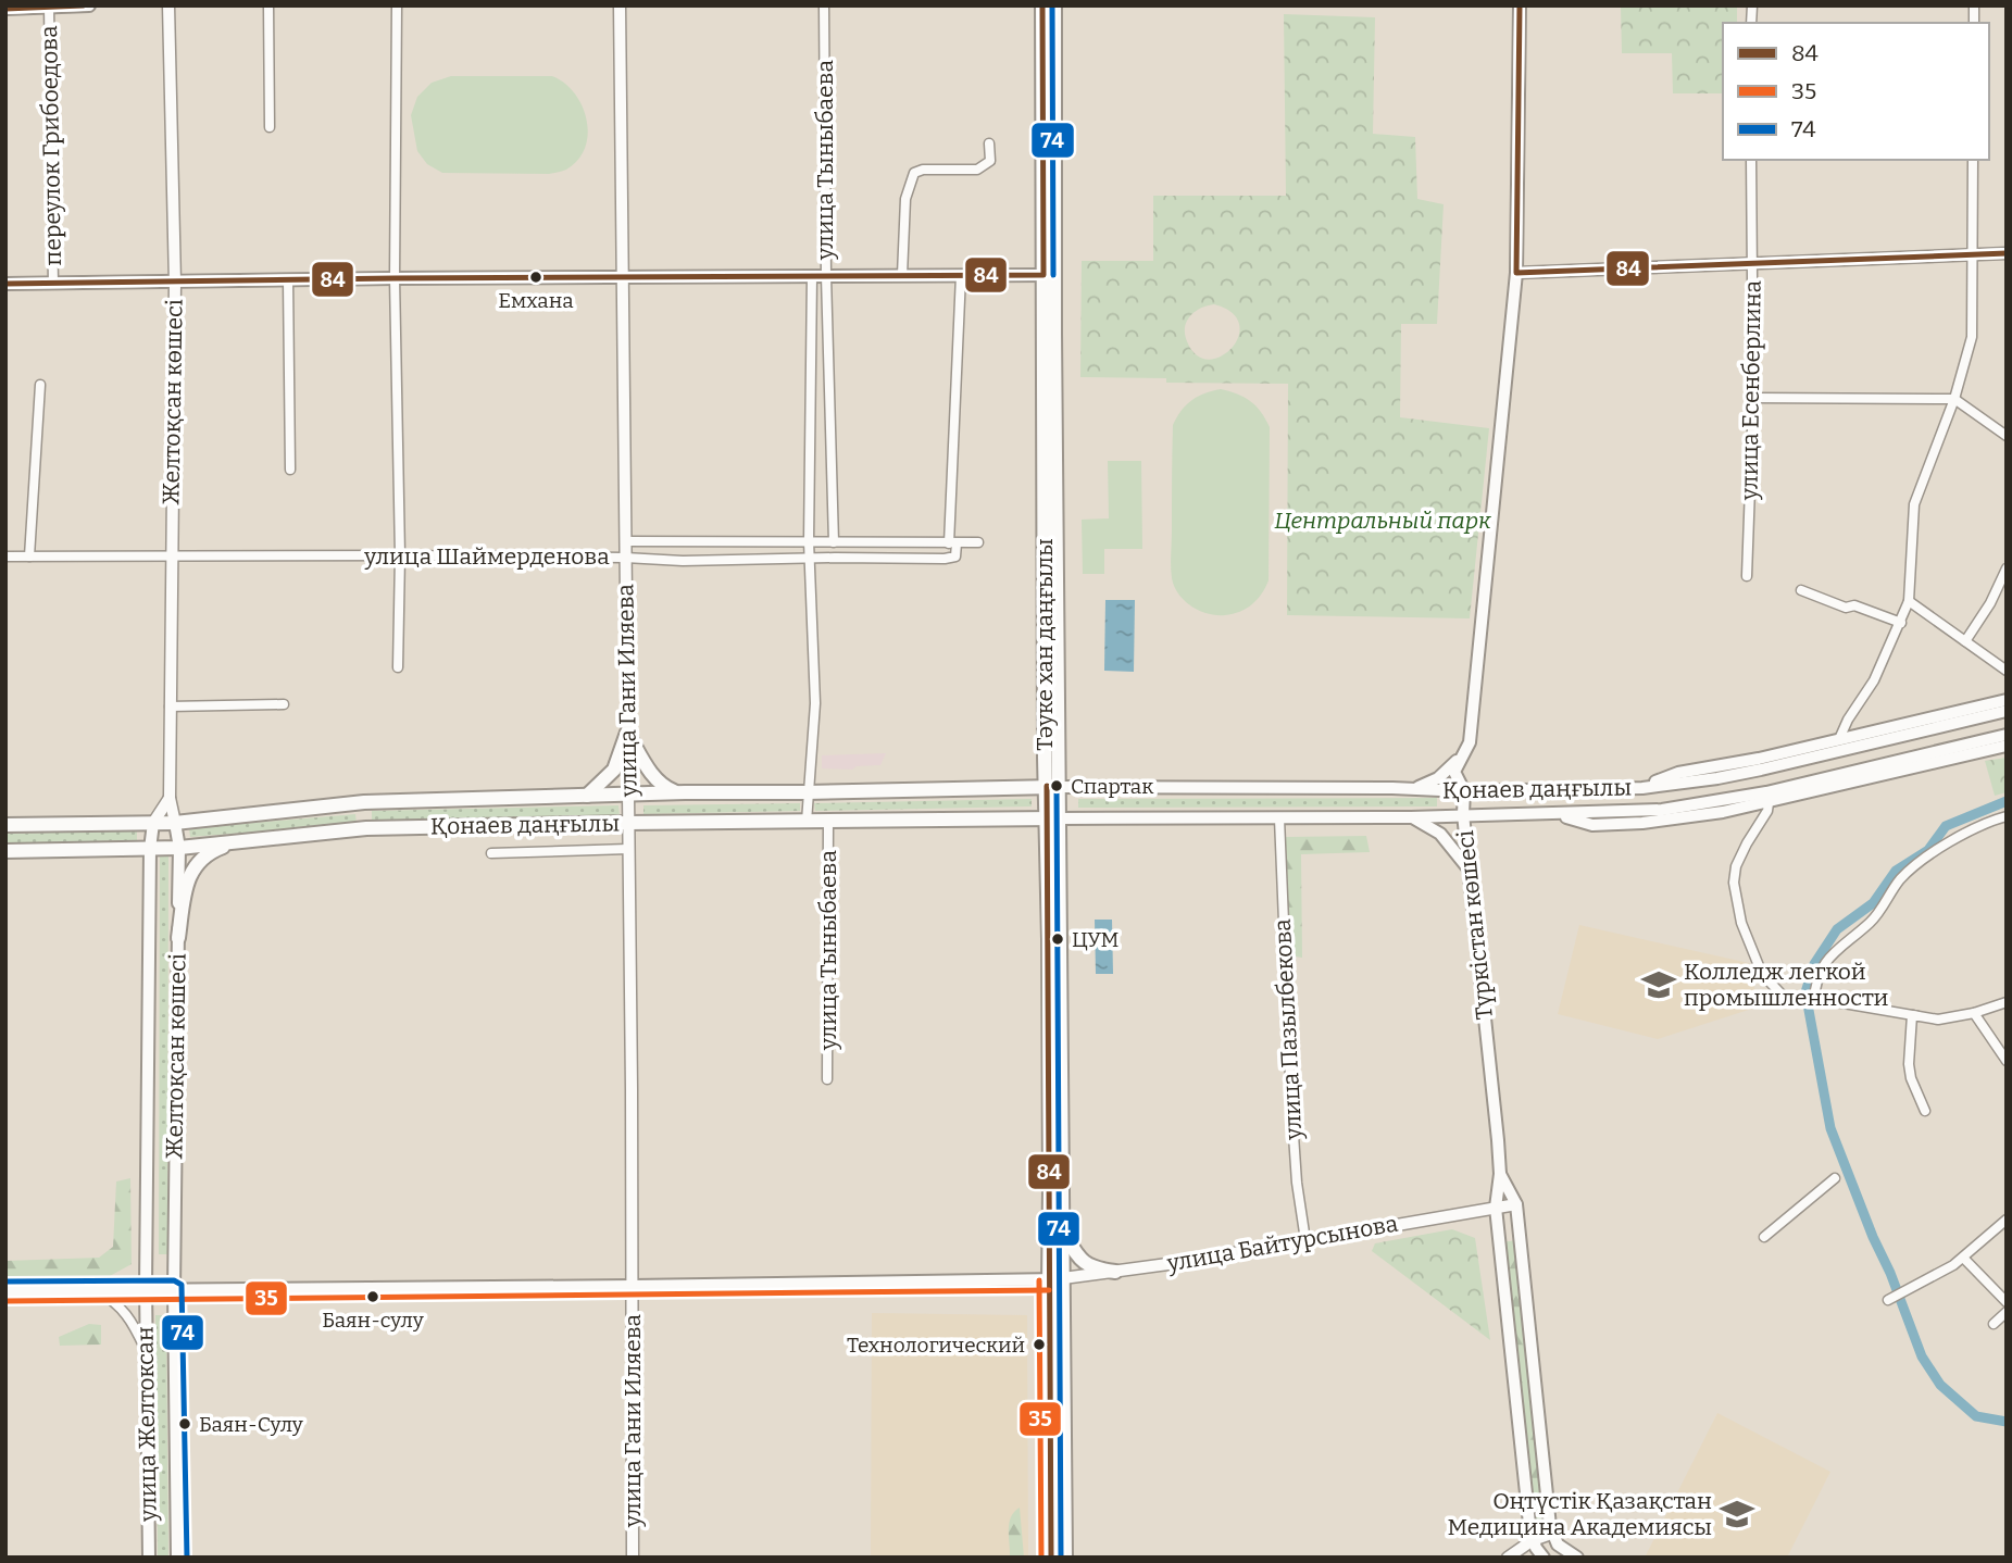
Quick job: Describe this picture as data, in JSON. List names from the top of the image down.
{
  "streets": {
    "main road": [
      "Желтоқсан көшесі",
      "Тәуке хан даңғылы",
      "Қонаев даңғылы",
      "Түркістан көшесі",
      "улица Желтоксан"
    ],
    "street": [
      "переулок Грибоедова",
      "улица Тыныбаева",
      "улица Есенберлина",
      "улица Шаймерденова",
      "улица Гани Иляева",
      "улица Пазылбекова",
      "улица Байтурсынова"
    ]
  },
  "crossings": [
    ["улица Тыныбаева", "улица Шаймерденова"],
    ["улица Тыныбаева", "Қонаев даңғылы"],
    ["Желтоқсан көшесі", "улица Шаймерденова"],
    ["Желтоқсан көшесі", "Қонаев даңғылы"],
    ["Желтоқсан көшесі", "улица Желтоксан"],
    ["улица Шаймерденова", "улица Гани Иляева"],
    ["Тәуке хан даңғылы", "Қонаев даңғылы"],
    ["Тәуке хан даңғылы", "улица Байтурсынова"],
    ["улица Гани Иляева", "Қонаев даңғылы"],
    ["Қонаев даңғылы", "Түркістан көшесі"],
    ["Қонаев даңғылы", "улица Пазылбекова"],
    ["Түркістан көшесі", "улица Байтурсынова"],
    ["улица Пазылбекова", "улица Байтурсынова"]
  ],
  "parks": ["Центральный парк"],
  "places": {
    "other": [
      "Емхана",
      "Спартак",
      "ЦУМ",
      "Баян-сулу",
      "Технологический",
      "Баян-Сулу"
    ],
    "school or university": ["Колледж легкой промышленности", "Оңтүстік Қазақстан Медицина Академиясы"]
  },
  "lines": ["transit line 84", "transit line 74", "transit line 35"],
  "legend": ["84", "35", "74"]
}
